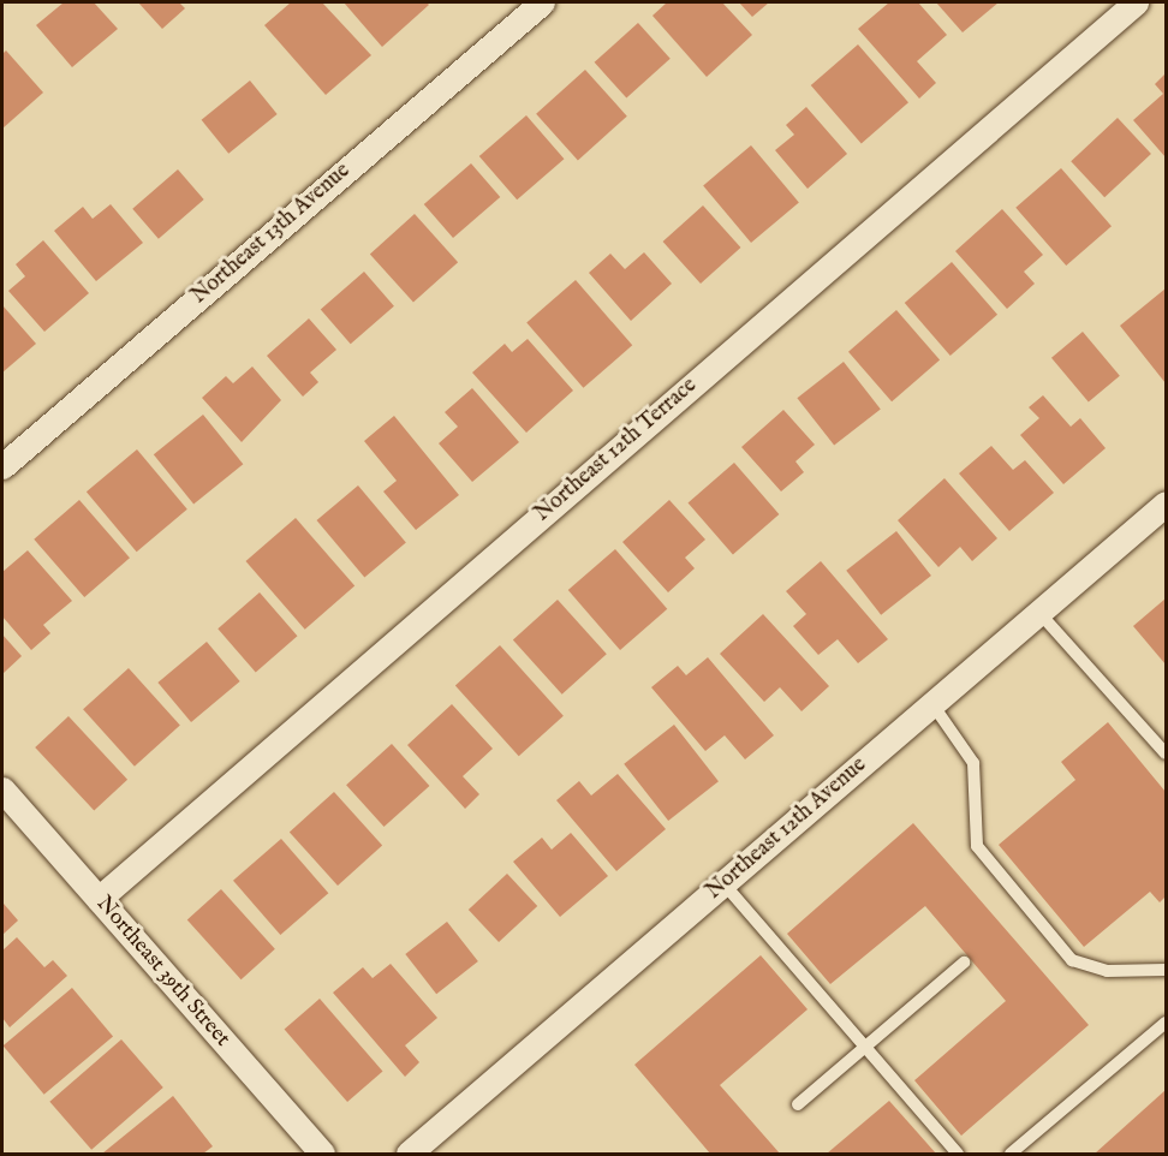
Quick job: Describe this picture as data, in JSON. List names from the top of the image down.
{
  "streets": {
    "street": [
      "Northeast 13th Avenue",
      "Northeast 12th Terrace",
      "Northeast 12th Avenue",
      "Northeast 39th Street"
    ]
  },
  "crossings": [
    ["Northeast 12th Terrace", "Northeast 39th Street"]
  ]
}
